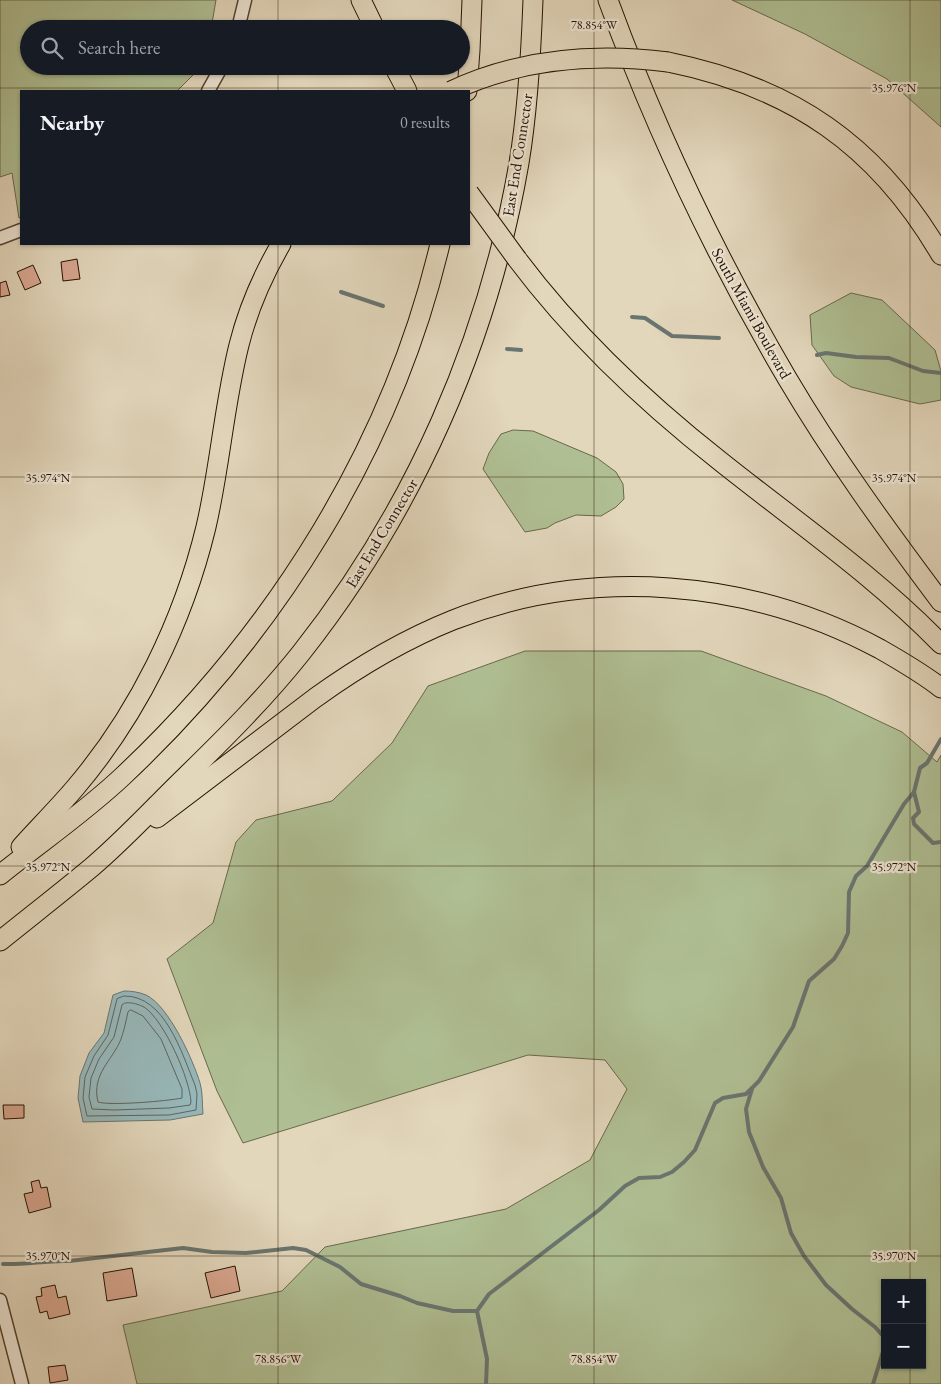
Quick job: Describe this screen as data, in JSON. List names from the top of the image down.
{
  "streets": {
    "highway": ["East End Connector", "South Miami Boulevard"]
  },
  "page": {
    "search": "Search here",
    "heading": ["Nearby", "0 results"],
    "map_buttons": ["+", "−"]
  },
  "coordinates": [
    "78.854°W",
    "35.976°N",
    "35.974°N",
    "35.972°N",
    "35.970°N",
    "78.856°W"
  ]
}
